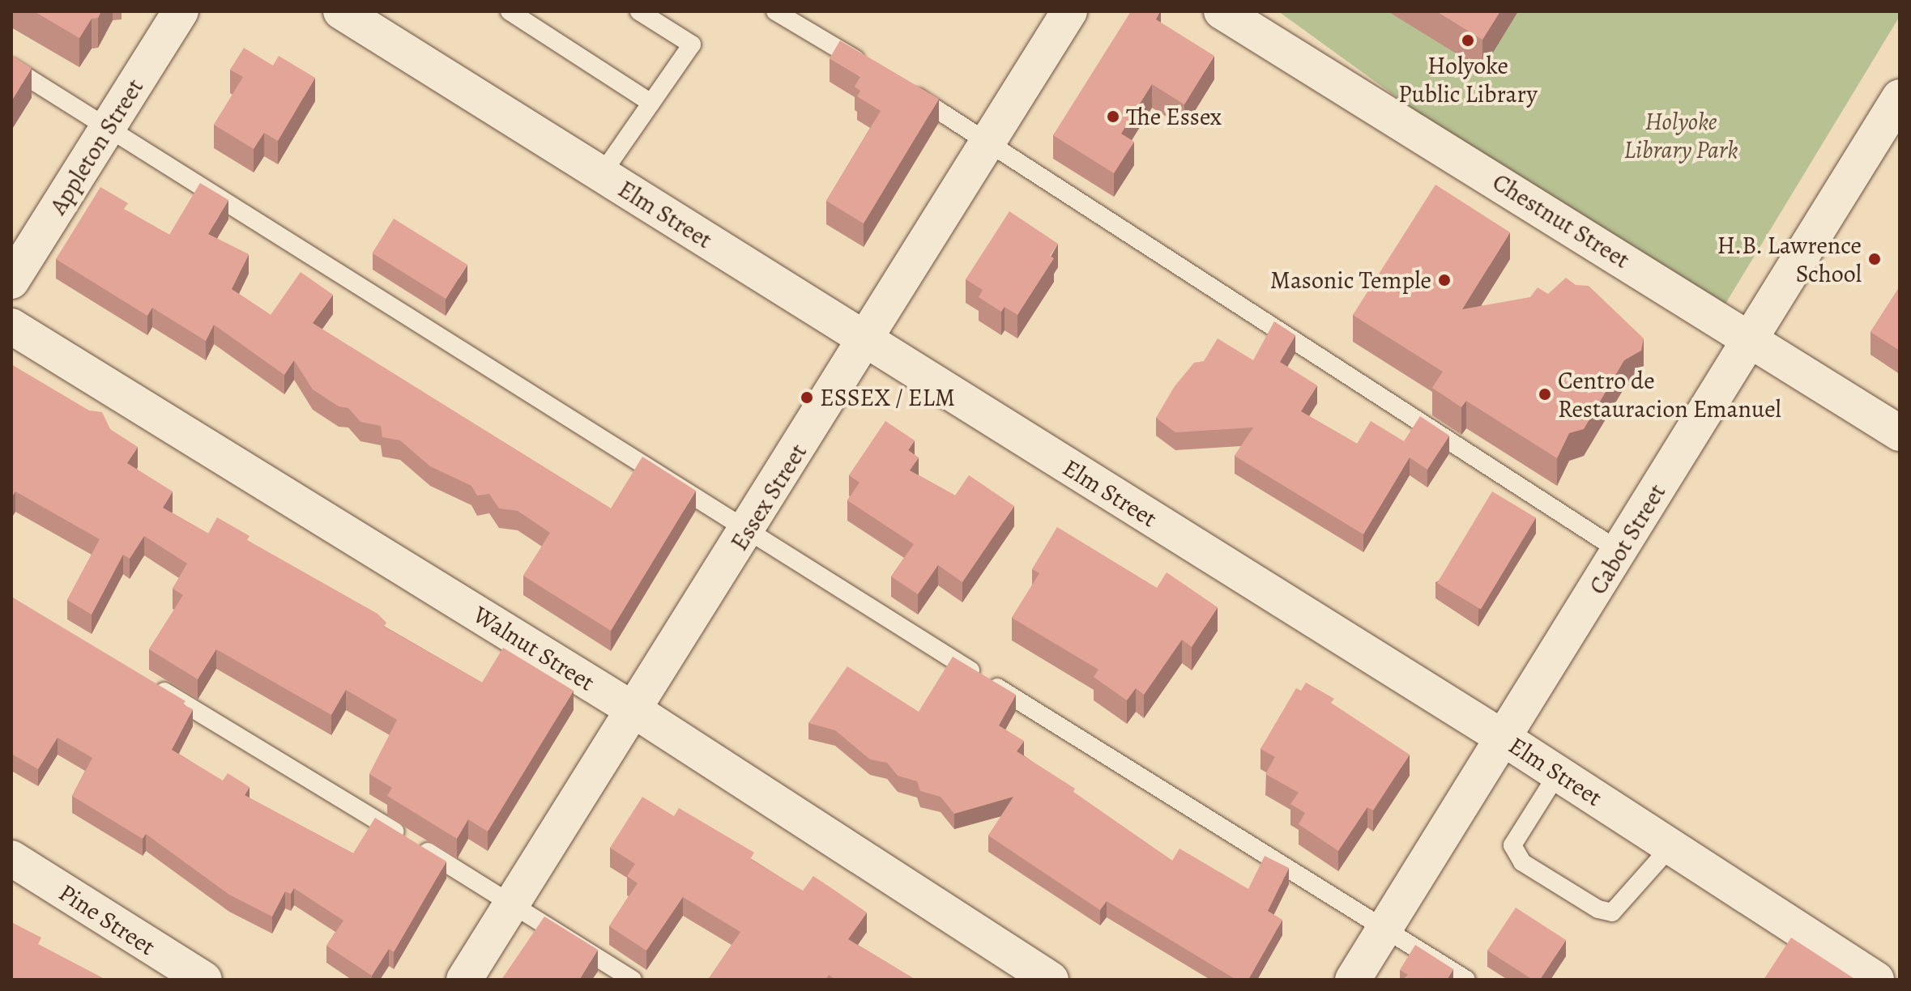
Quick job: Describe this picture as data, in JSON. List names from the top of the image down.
{
  "streets": {
    "street": [
      "Appleton Street",
      "Elm Street",
      "Chestnut Street",
      "Essex Street",
      "Cabot Street",
      "Walnut Street",
      "Pine Street"
    ]
  },
  "crossings": [
    ["Elm Street", "Essex Street"],
    ["Elm Street", "Cabot Street"],
    ["Chestnut Street", "Cabot Street"],
    ["Essex Street", "Walnut Street"]
  ],
  "parks": ["Holyoke Library Park"],
  "places": [
    "Holyoke Public Library",
    "The Essex",
    "H.B. Lawrence School",
    "Masonic Temple",
    "Centro de Restauracion Emanuel",
    "ESSEX / ELM"
  ]
}
